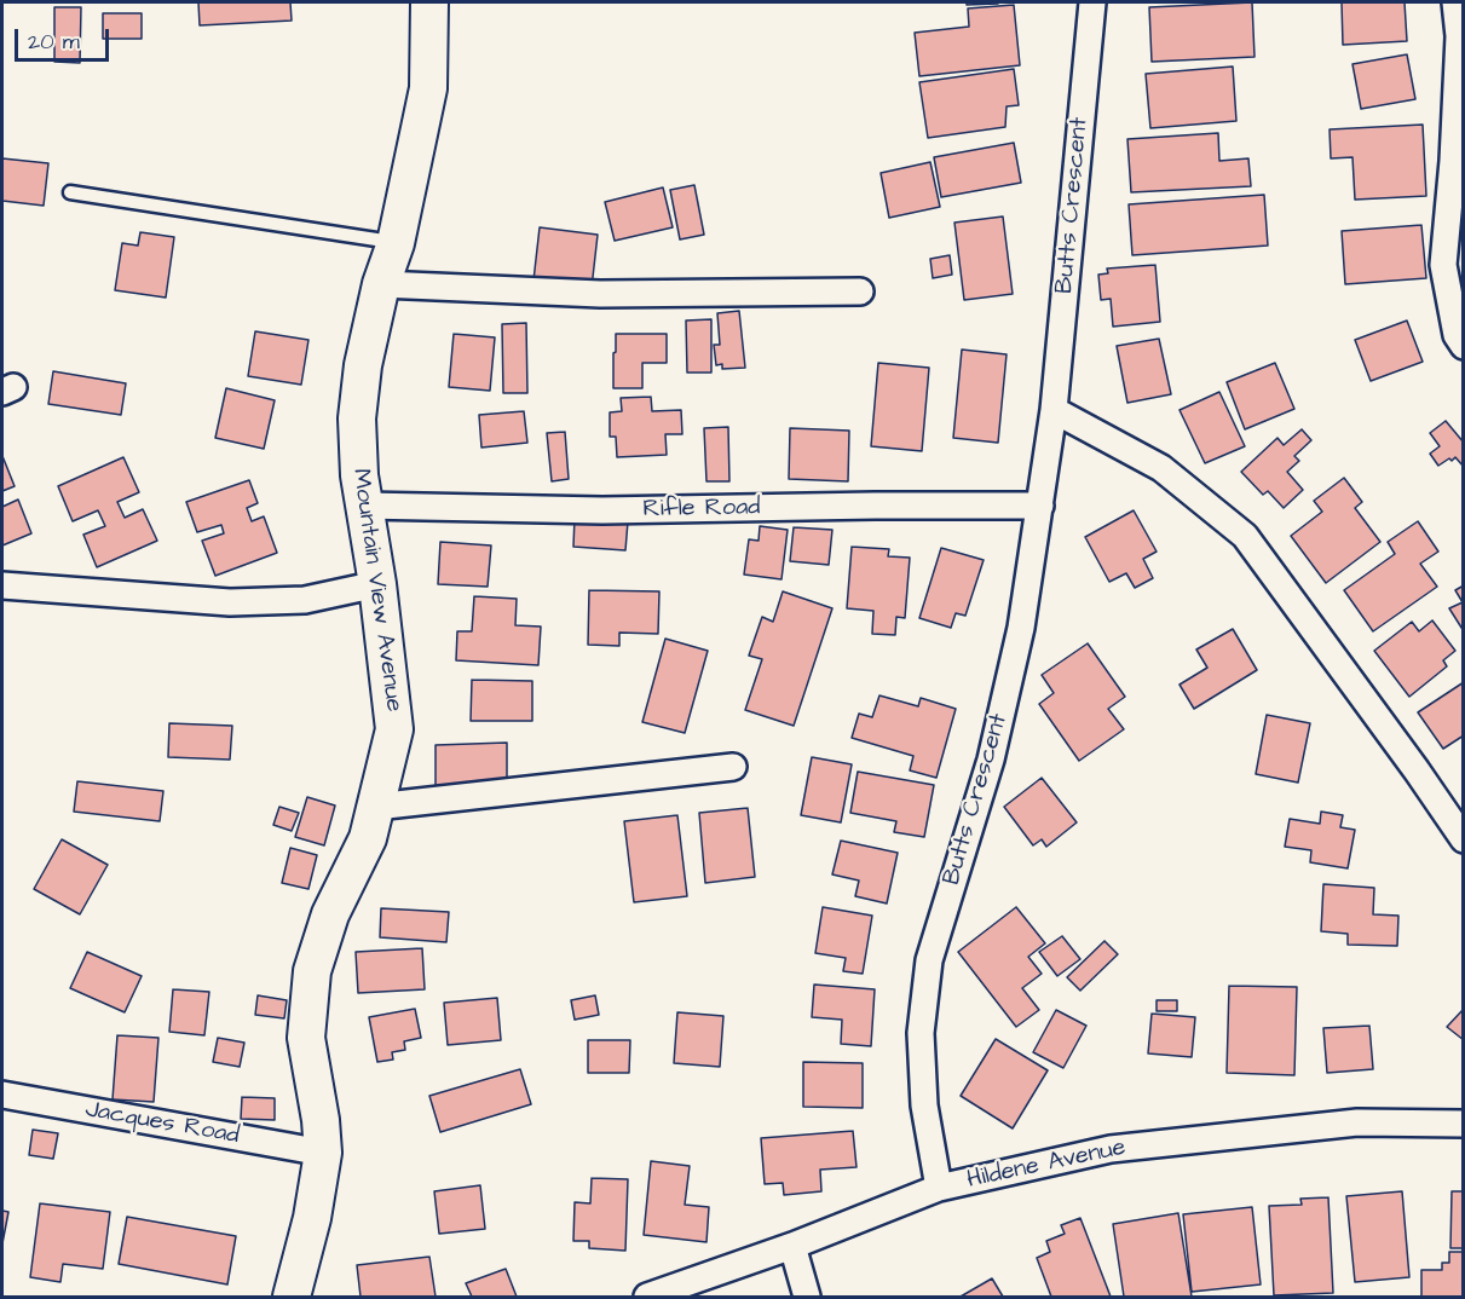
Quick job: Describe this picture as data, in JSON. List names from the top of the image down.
{
  "streets": {
    "main road": ["Mountain View Avenue"],
    "street": [
      "Butts Crescent",
      "Rifle Road",
      "Jacques Road",
      "Hildene Avenue"
    ]
  },
  "crossings": [
    ["Butts Crescent", "Rifle Road"],
    ["Butts Crescent", "Hildene Avenue"],
    ["Rifle Road", "Mountain View Avenue"],
    ["Mountain View Avenue", "Jacques Road"]
  ],
  "scale_bar": "20 m"
}
